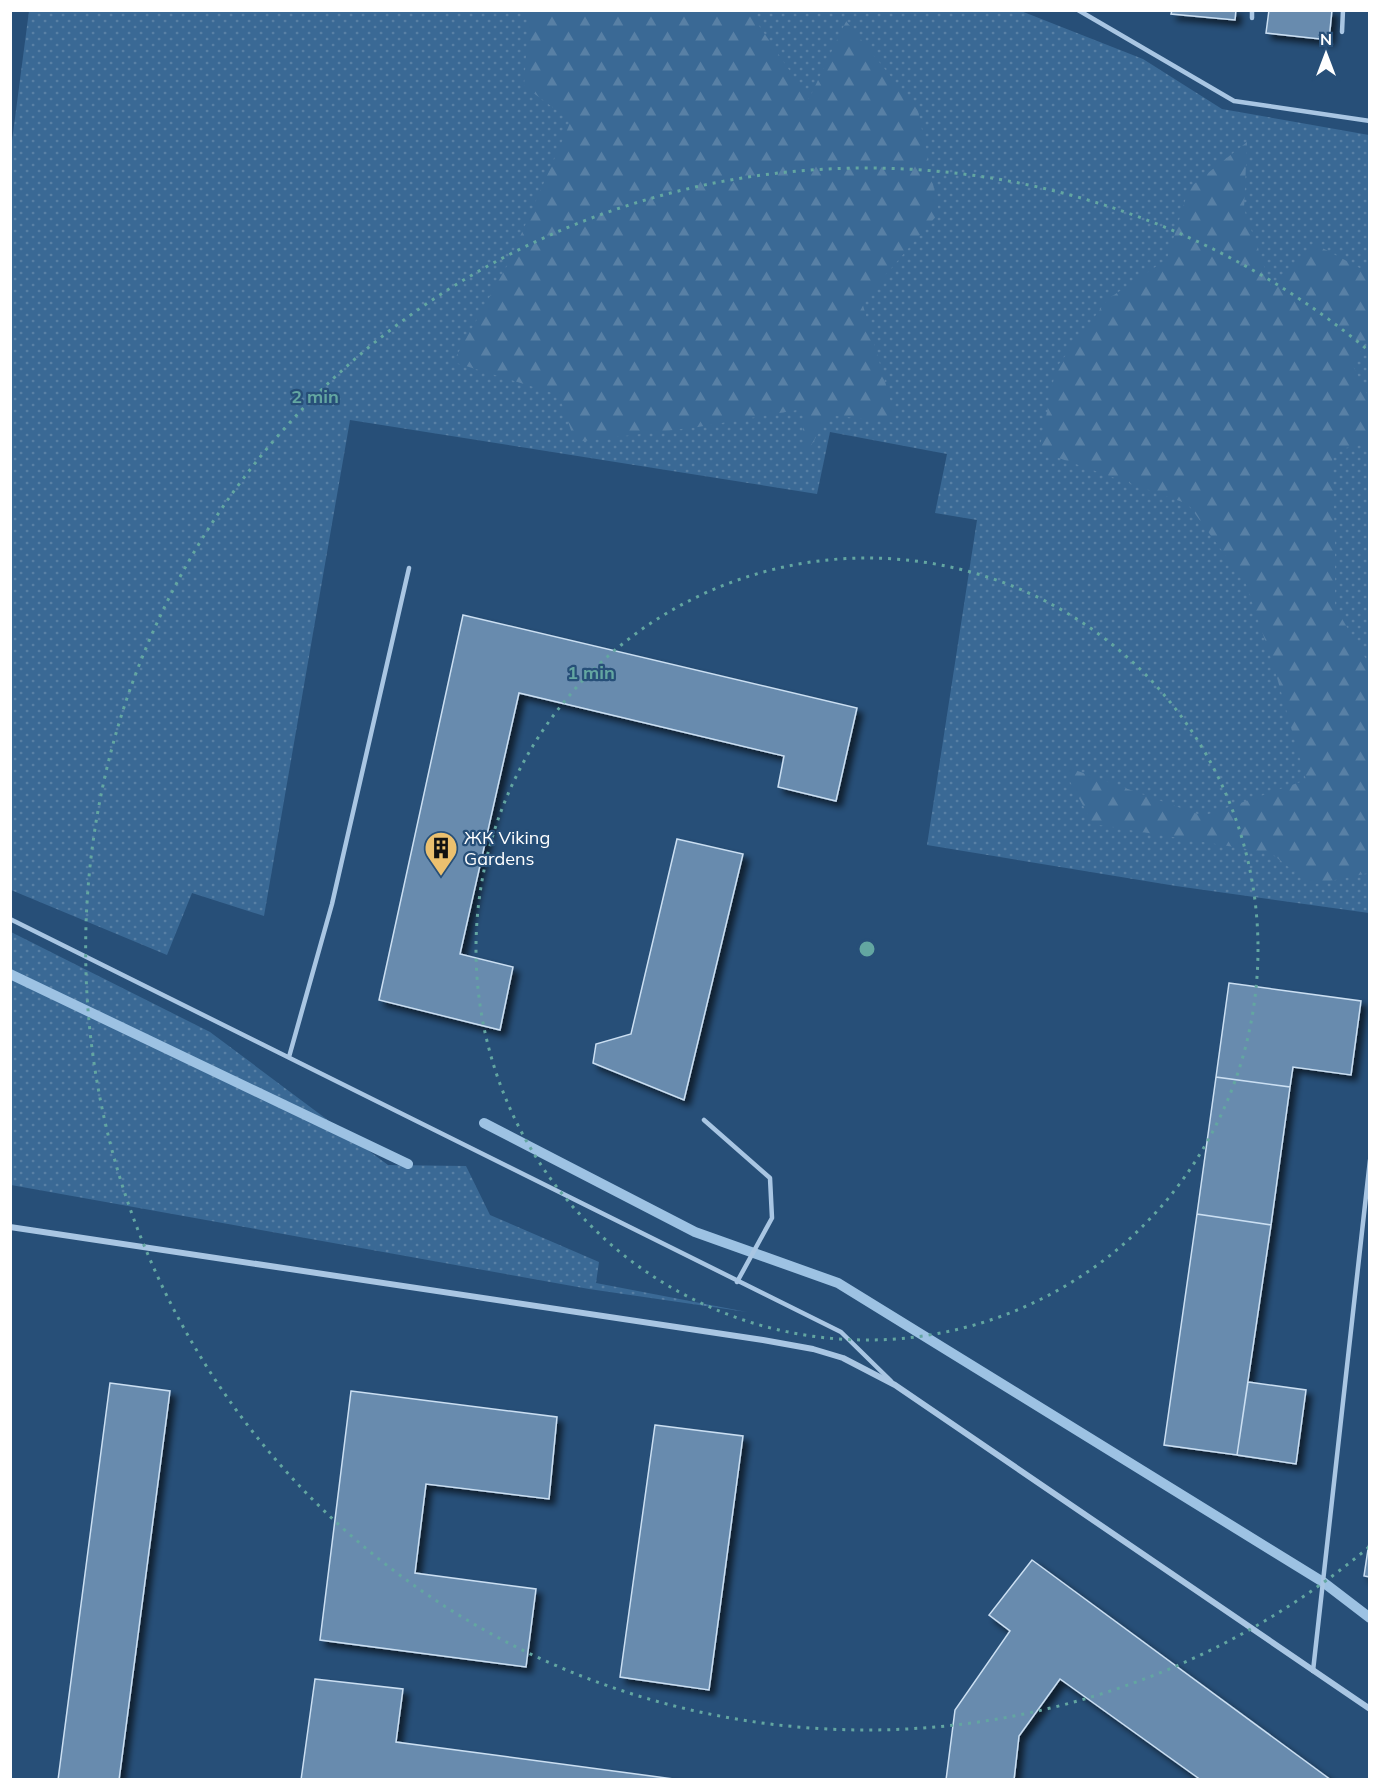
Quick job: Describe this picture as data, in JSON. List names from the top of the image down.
{
  "places": {
    "building": ["ЖК Viking Gardens"]
  },
  "north": "top",
  "rings": ["2 min", "1 min"]
}
